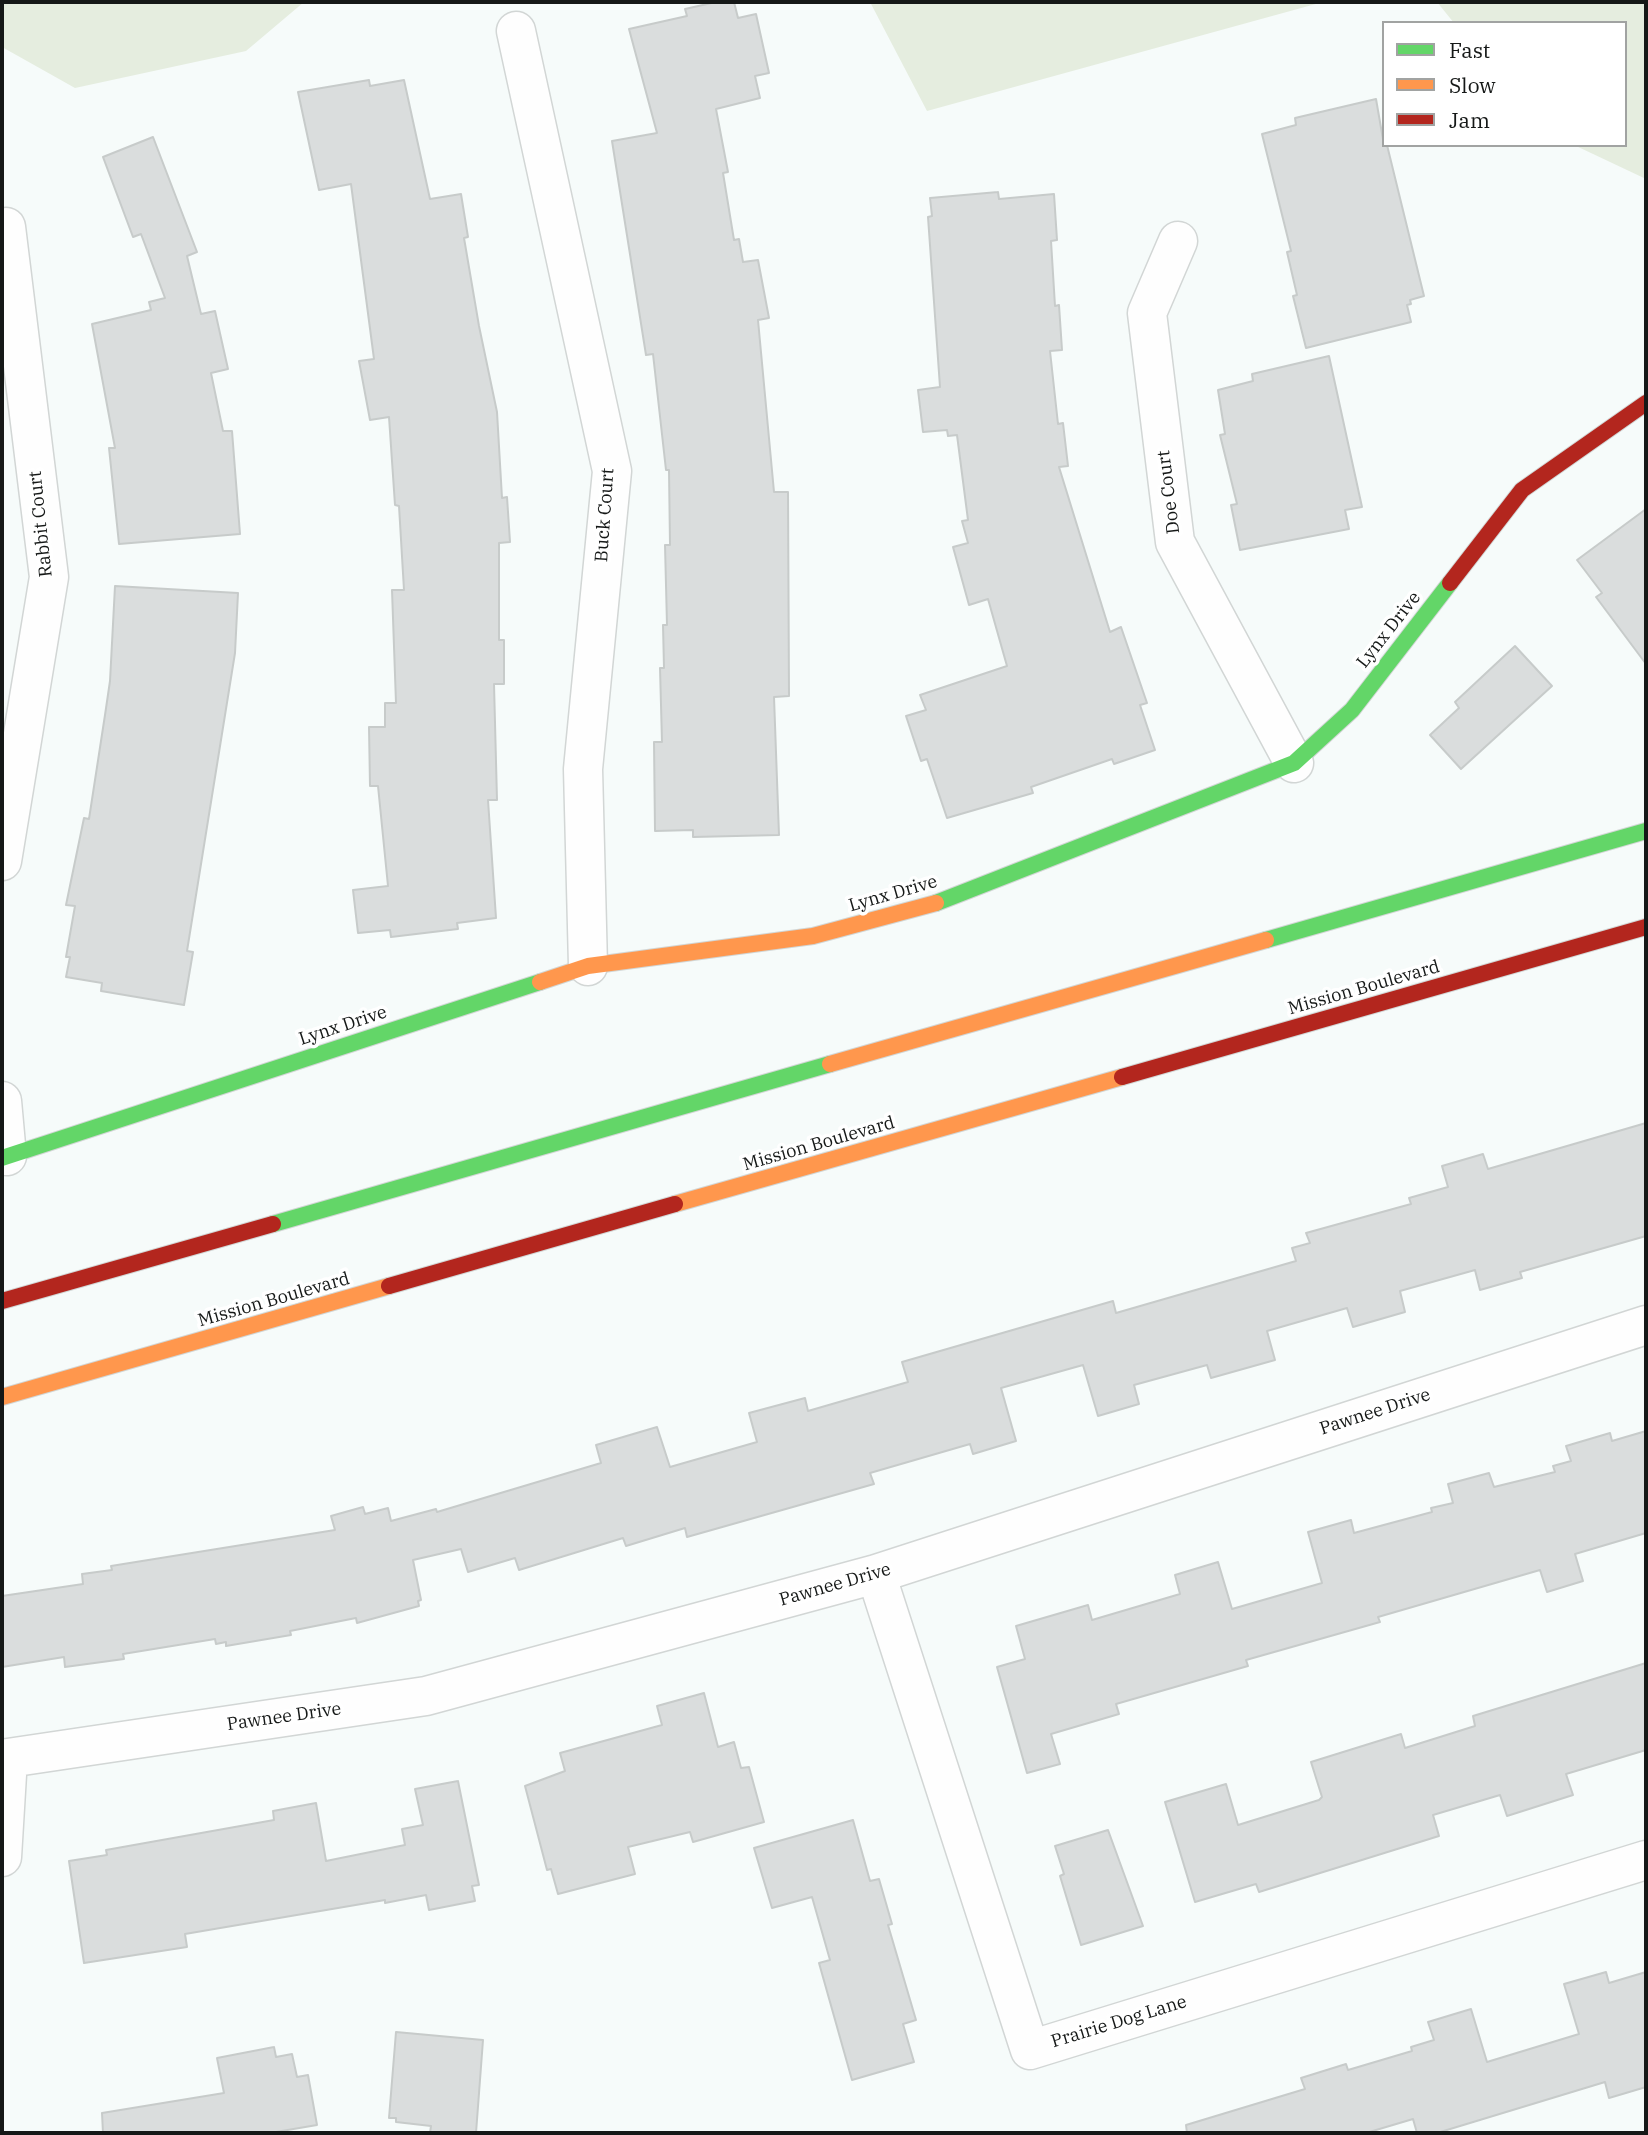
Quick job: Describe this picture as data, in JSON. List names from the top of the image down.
{
  "streets": {
    "main road": ["Lynx Drive", "Mission Boulevard"],
    "street": [
      "Doe Court",
      "Buck Court",
      "Rabbit Court",
      "Pawnee Drive",
      "Prairie Dog Lane"
    ]
  },
  "crossings": [
    ["Doe Court", "Lynx Drive"],
    ["Buck Court", "Lynx Drive"],
    ["Pawnee Drive", "Prairie Dog Lane"]
  ],
  "legend": ["Fast", "Slow", "Jam"]
}
